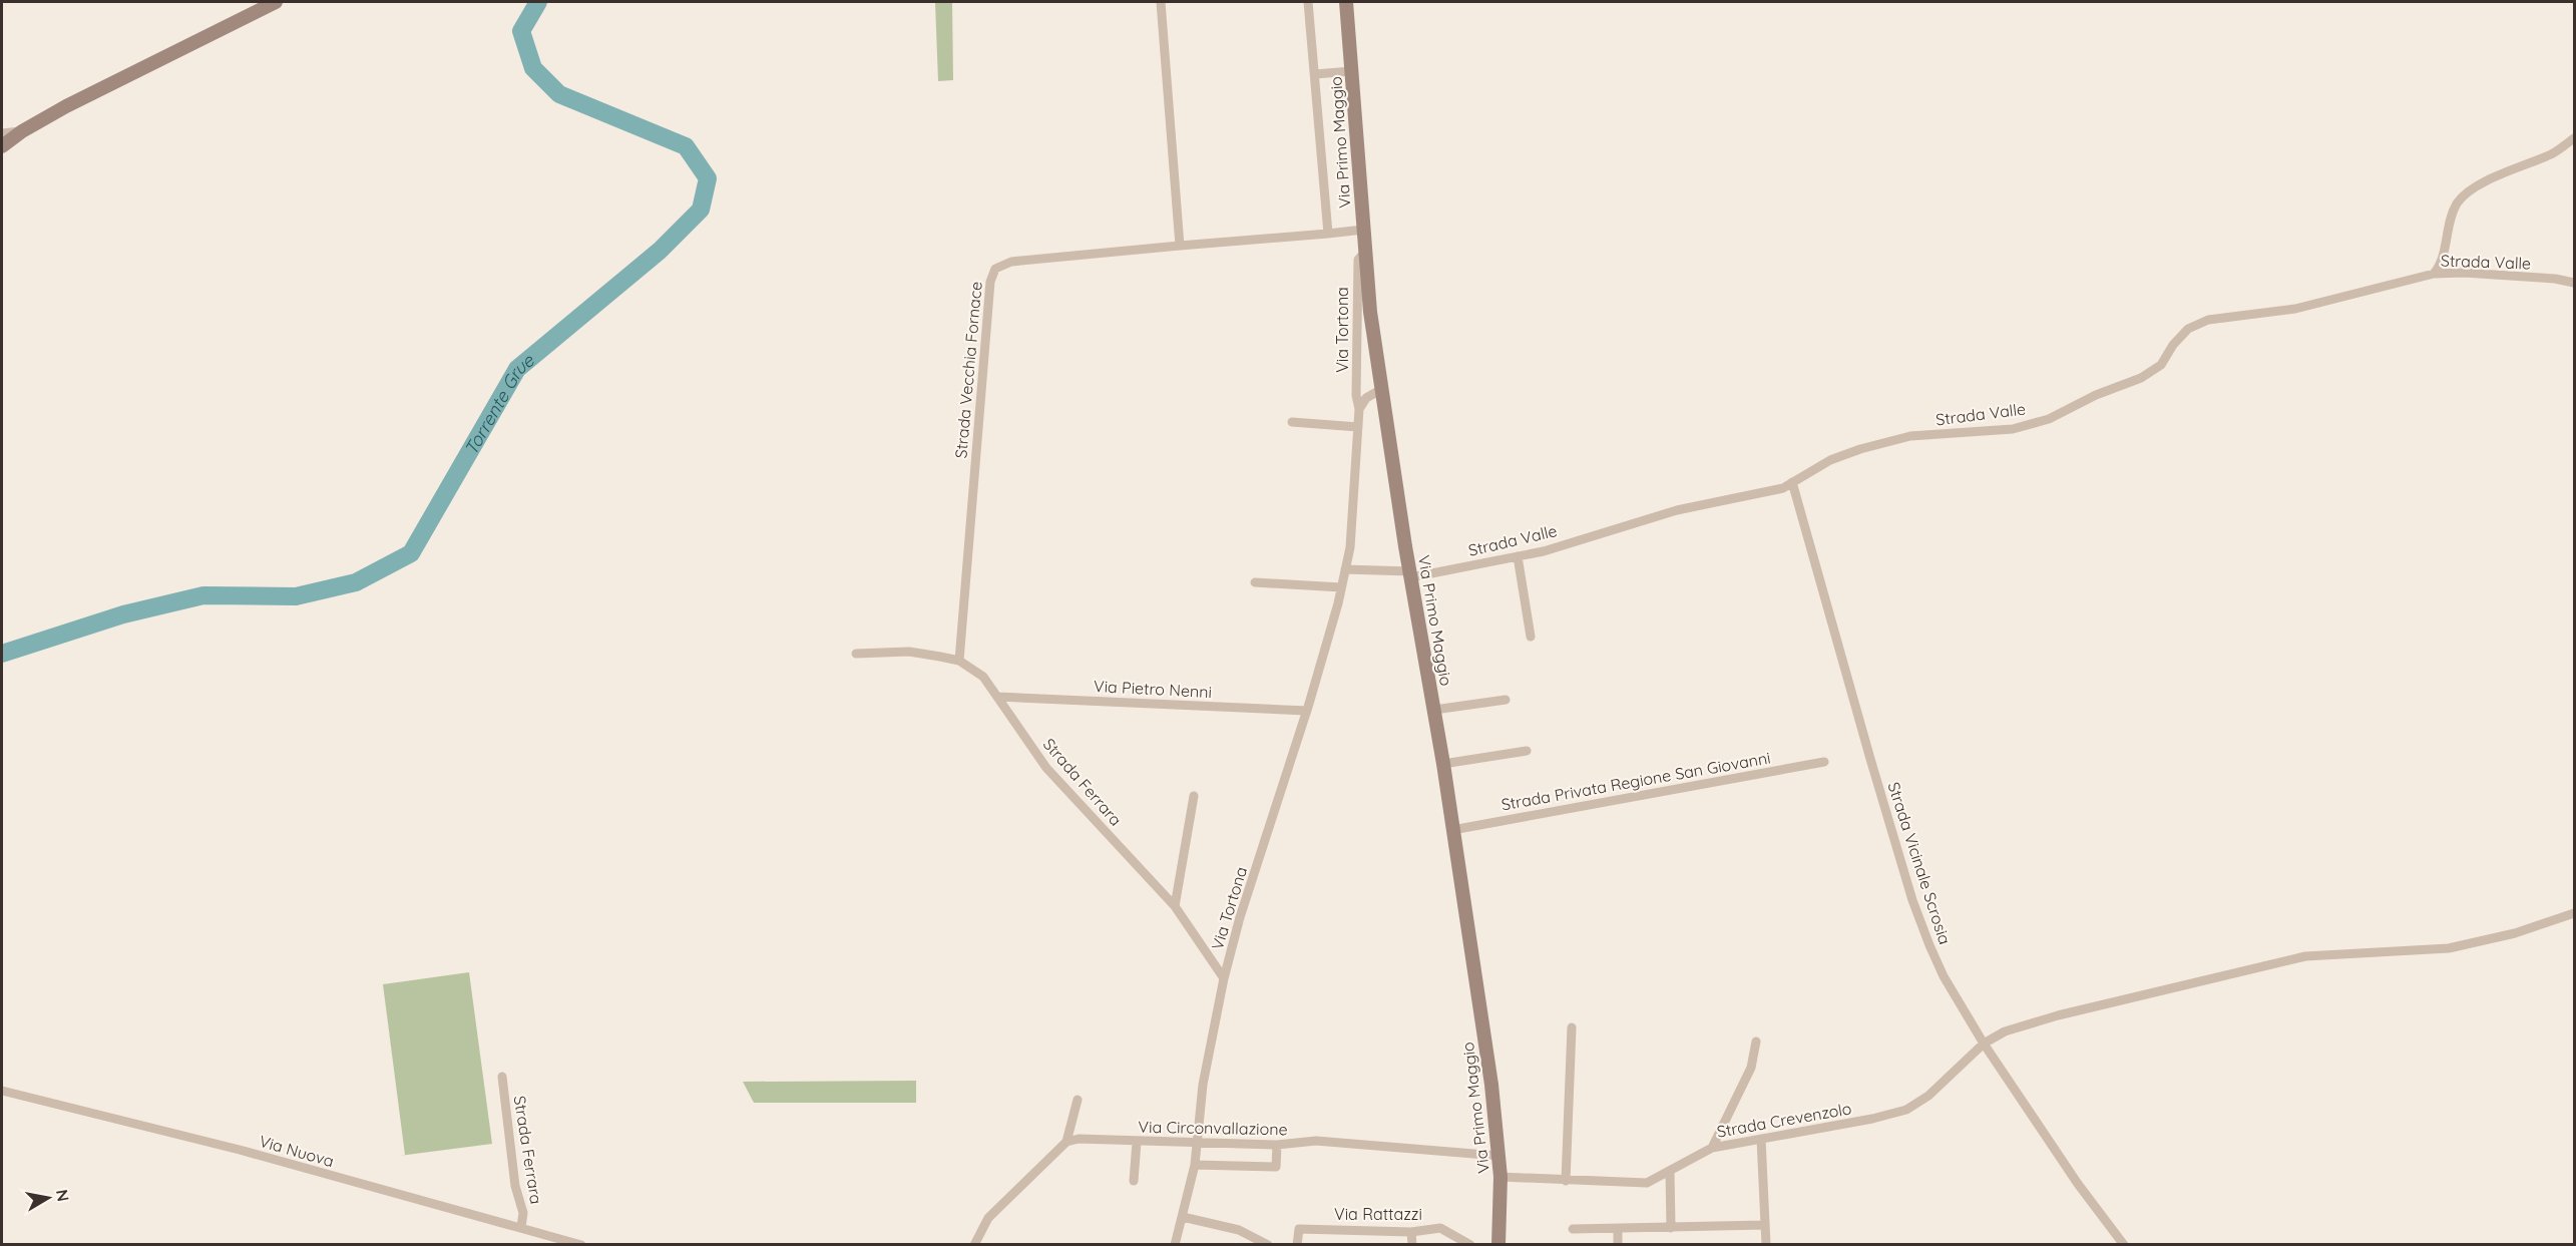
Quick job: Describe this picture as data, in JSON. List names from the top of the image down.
{
  "streets": {
    "main road": ["Via Primo Maggio"],
    "street": [
      "Strada Valle",
      "Via Tortona",
      "Strada Vecchia Fornace",
      "Via Pietro Nenni",
      "Strada Privata Regione San Giovanni",
      "Strada Ferrara",
      "Strada Vicinale Scrosia",
      "Strada Crevenzolo",
      "Via Circonvallazione",
      "Via Nuova",
      "Via Rattazzi"
    ]
  },
  "crossings": [
    ["Via Primo Maggio", "Strada Valle"],
    ["Via Primo Maggio", "Via Tortona"],
    ["Via Primo Maggio", "Strada Vecchia Fornace"],
    ["Via Primo Maggio", "Strada Privata Regione San Giovanni"],
    ["Via Primo Maggio", "Strada Crevenzolo"],
    ["Via Primo Maggio", "Via Circonvallazione"],
    ["Strada Valle", "Via Tortona"],
    ["Strada Valle", "Strada Vicinale Scrosia"],
    ["Via Tortona", "Via Pietro Nenni"],
    ["Via Tortona", "Strada Ferrara"],
    ["Via Tortona", "Via Circonvallazione"],
    ["Strada Vecchia Fornace", "Strada Ferrara"],
    ["Via Pietro Nenni", "Strada Ferrara"],
    ["Strada Ferrara", "Via Nuova"],
    ["Strada Vicinale Scrosia", "Strada Crevenzolo"]
  ],
  "water": ["Torrente Grue"],
  "north": "right"
}
